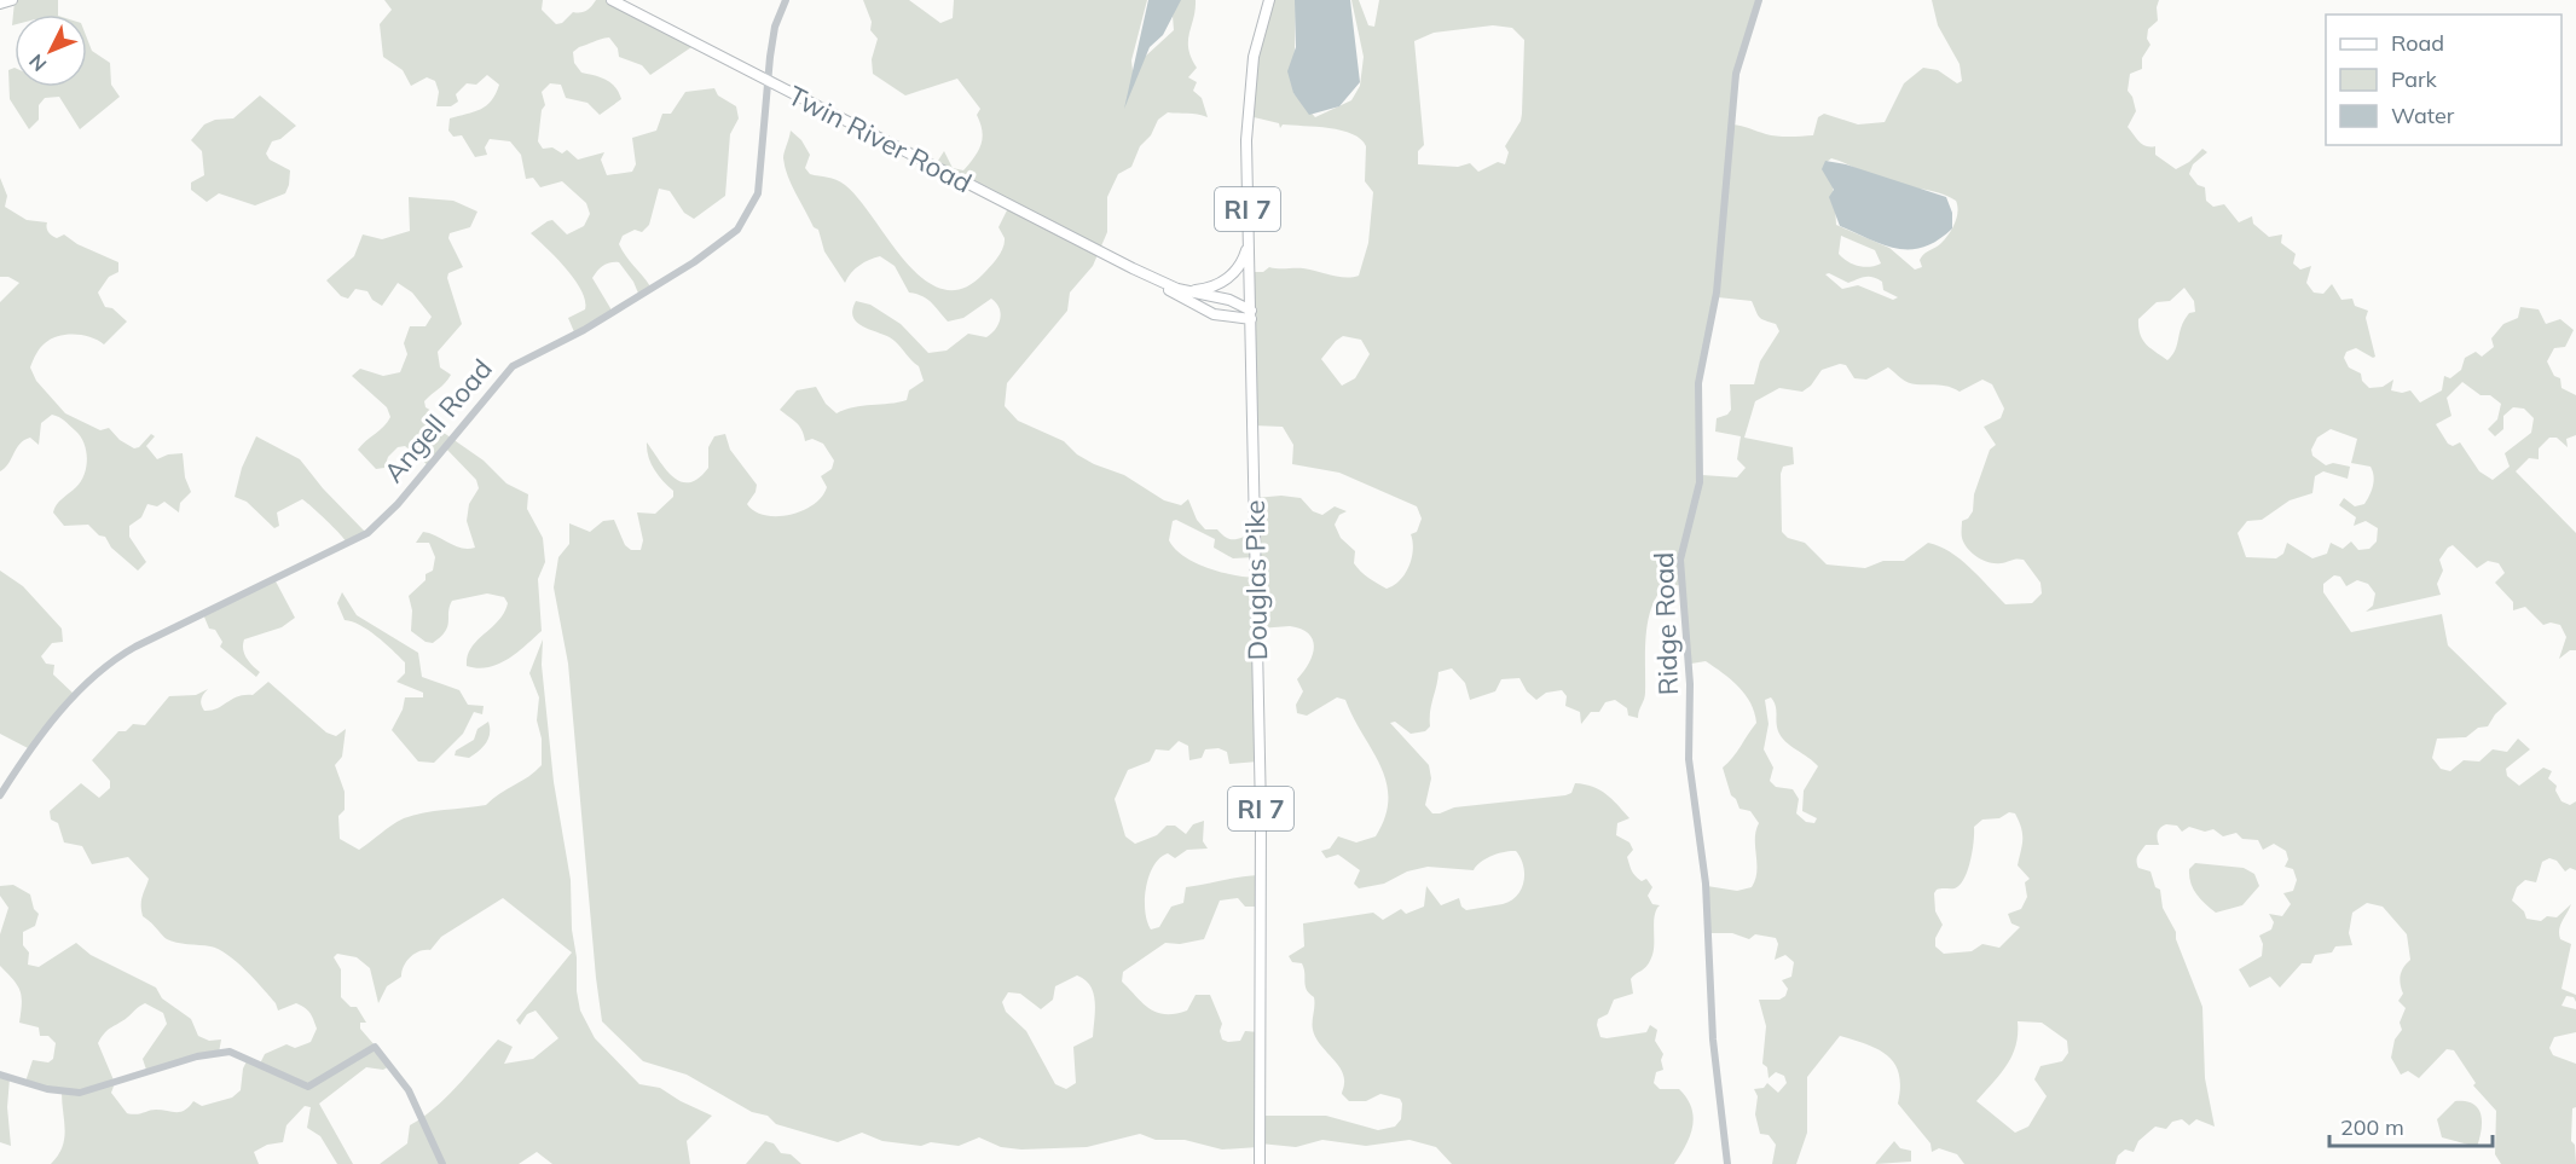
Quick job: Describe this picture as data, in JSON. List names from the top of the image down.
{
  "streets": {
    "main road": ["Twin River Road", "RI 7", "Douglas Pike"],
    "street": ["Angell Road", "Ridge Road"]
  },
  "crossings": [
    ["Twin River Road", "Angell Road"],
    ["Twin River Road", "Douglas Pike"]
  ],
  "legend": ["Road", "Park", "Water"],
  "scale_bar": "200 m",
  "north": "bottom left"
}
